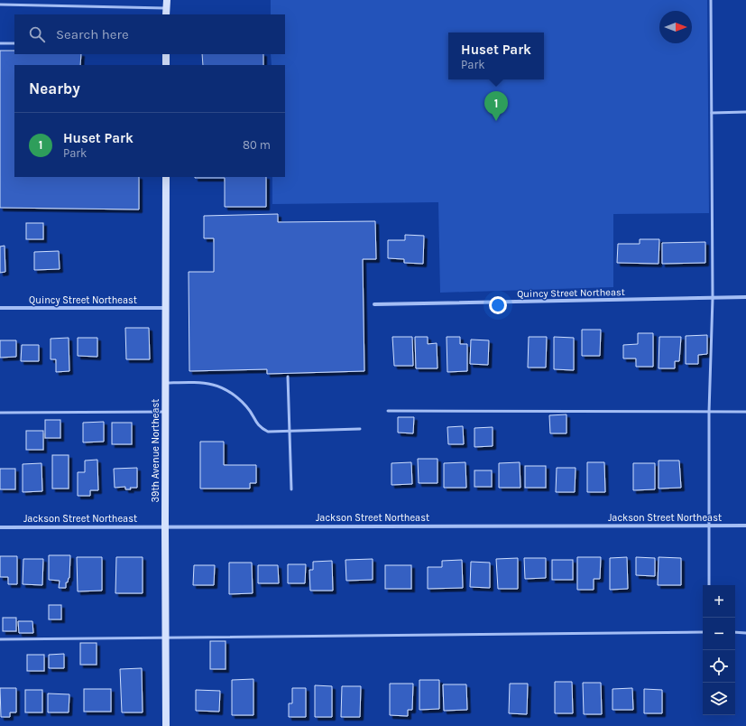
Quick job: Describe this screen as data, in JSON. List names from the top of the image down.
{
  "streets": {
    "street": ["Quincy Street Northeast", "39th Avenue Northeast", "Jackson Street Northeast"]
  },
  "crossings": [
    ["Quincy Street Northeast", "39th Avenue Northeast"],
    ["39th Avenue Northeast", "Jackson Street Northeast"]
  ],
  "north": "right",
  "page": {
    "search": "Search here",
    "popup": ["Huset Park", "Park"],
    "heading": "Nearby",
    "pins": "1",
    "list": [
      {
        "mark": "1",
        "name": "Huset Park",
        "note": "Park",
        "value": "80 m"
      }
    ],
    "map_buttons": ["+", "−"]
  }
}
